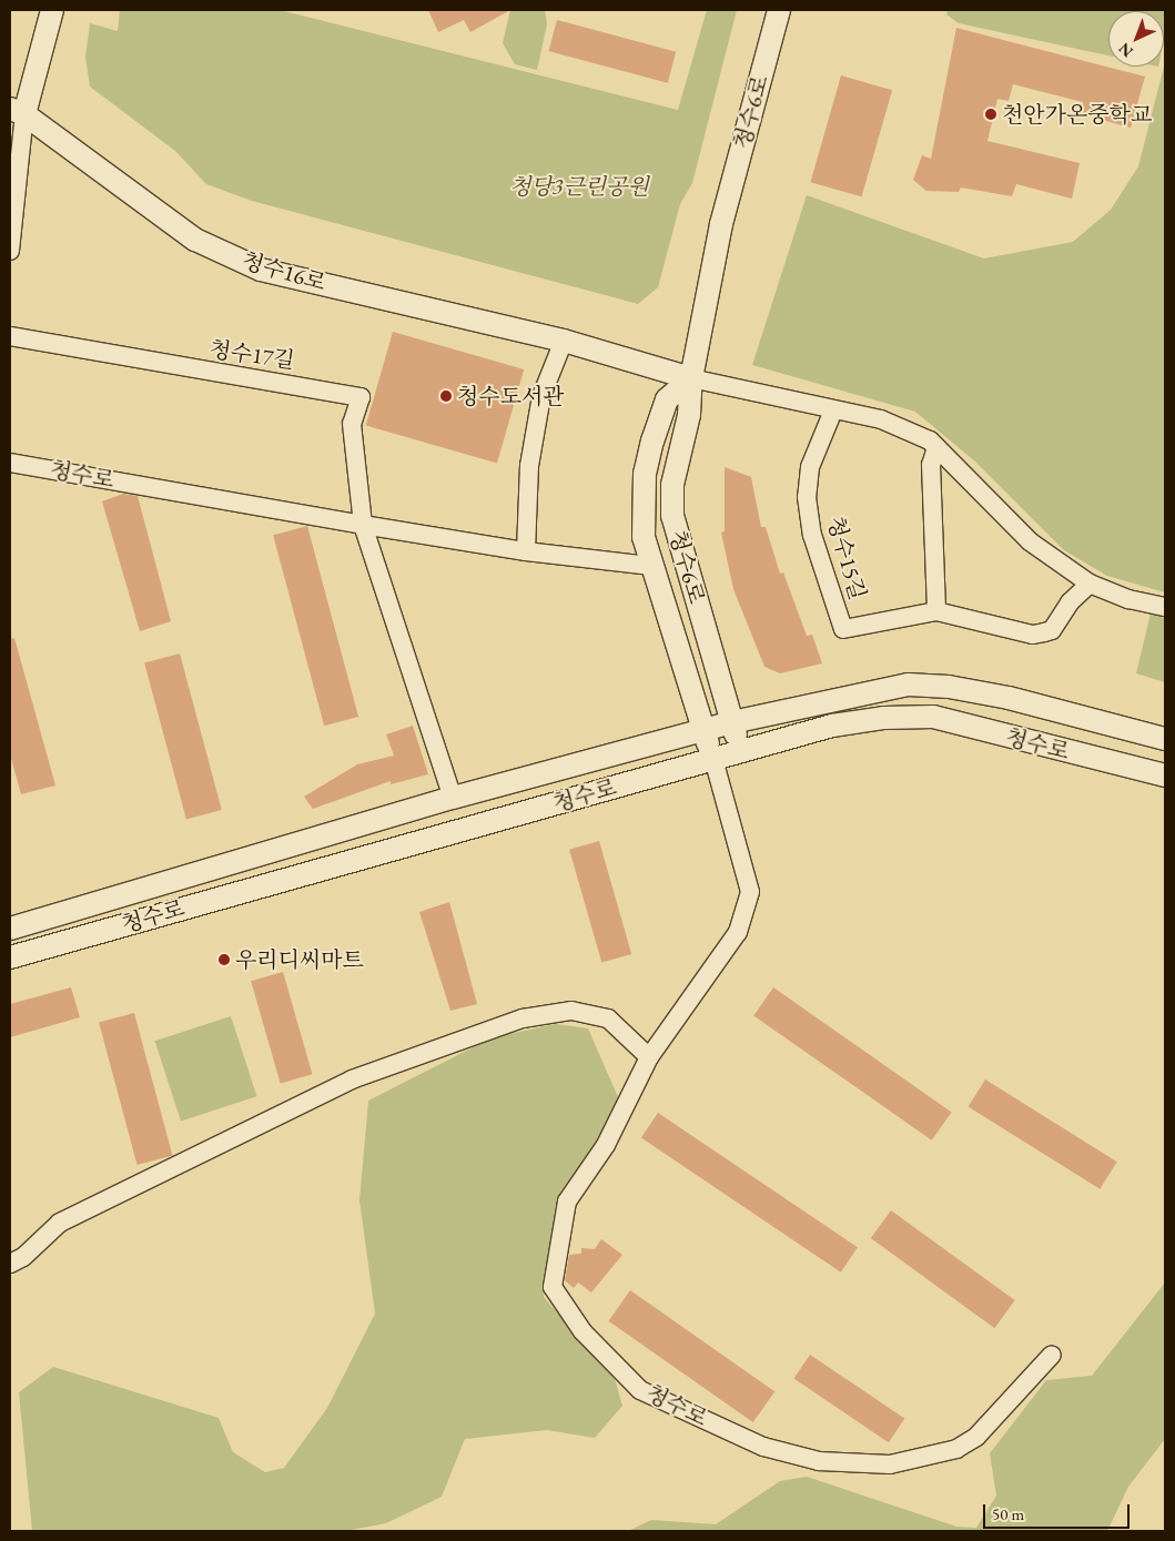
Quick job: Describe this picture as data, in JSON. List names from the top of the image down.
{
  "streets": {
    "street": [
      "청수6로",
      "청수16로",
      "청수17길",
      "청수로",
      "청수15길"
    ]
  },
  "crossings": [
    ["청수6로", "청수16로"],
    ["청수6로", "청수17길"],
    ["청수6로", "청수로"],
    ["청수17길", "청수로"]
  ],
  "parks": ["청당3근린공원"],
  "places": ["천안가온중학교", "청수도서관", "우리디씨마트"],
  "scale_bar": "50 m",
  "north": "bottom left"
}
